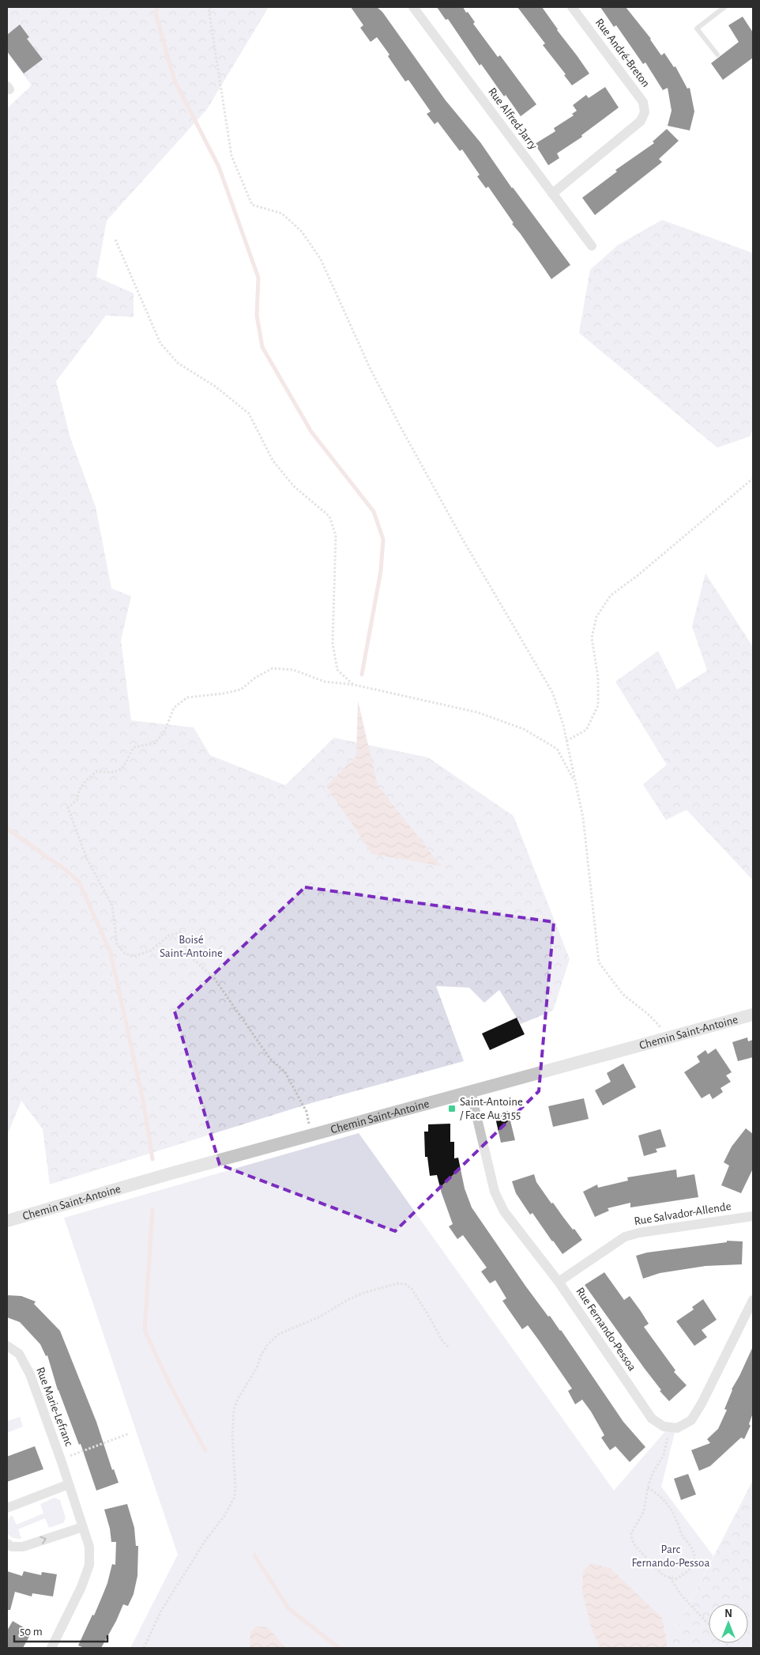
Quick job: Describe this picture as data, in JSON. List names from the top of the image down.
{
  "streets": {
    "street": [
      "Rue André-Breton",
      "Rue Alfred-Jarry",
      "Chemin Saint-Antoine",
      "Rue Salvador-Allende",
      "Rue Fernando-Pessoa",
      "Rue Marie-Lefranc"
    ]
  },
  "crossings": [
    ["Rue André-Breton", "Rue Alfred-Jarry"],
    ["Chemin Saint-Antoine", "Rue Fernando-Pessoa"],
    ["Rue Salvador-Allende", "Rue Fernando-Pessoa"]
  ],
  "parks": ["Boisé Saint-Antoine", "Parc Fernando-Pessoa"],
  "places": {
    "transit": ["Saint-Antoine / Face Au 3155"]
  },
  "scale_bar": "50 m",
  "north": "top"
}
